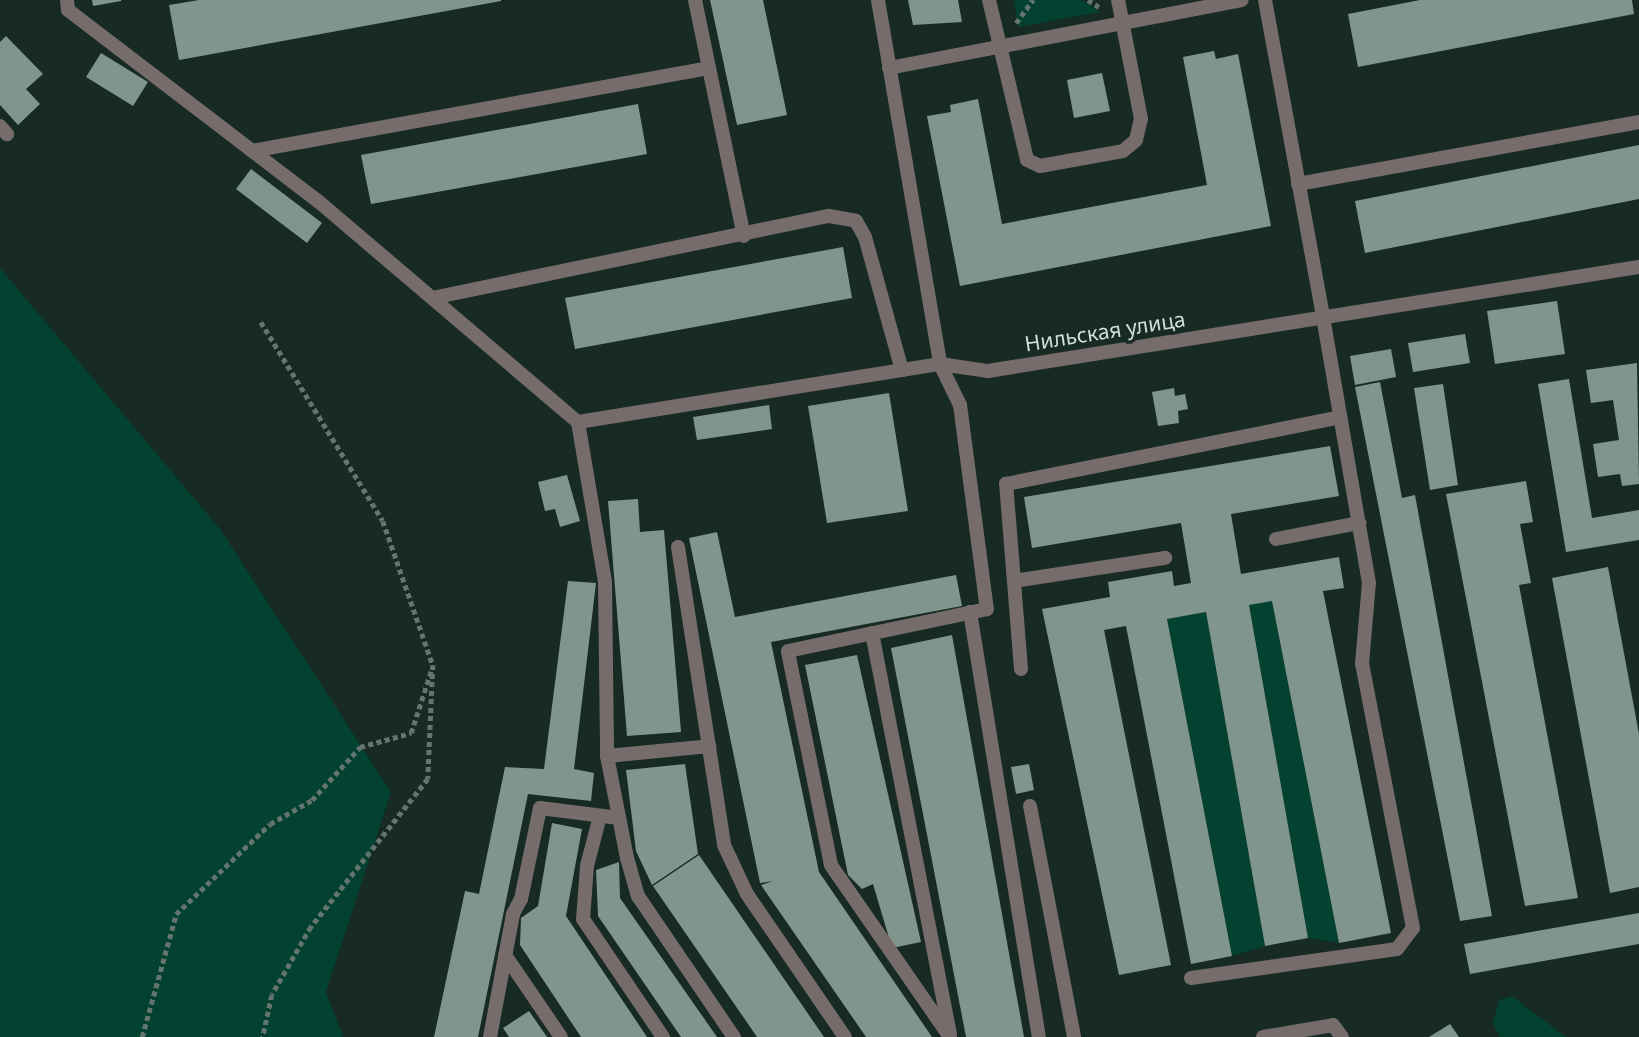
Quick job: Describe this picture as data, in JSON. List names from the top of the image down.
{
  "streets": {
    "street": ["Нильская улица"]
  }
}
